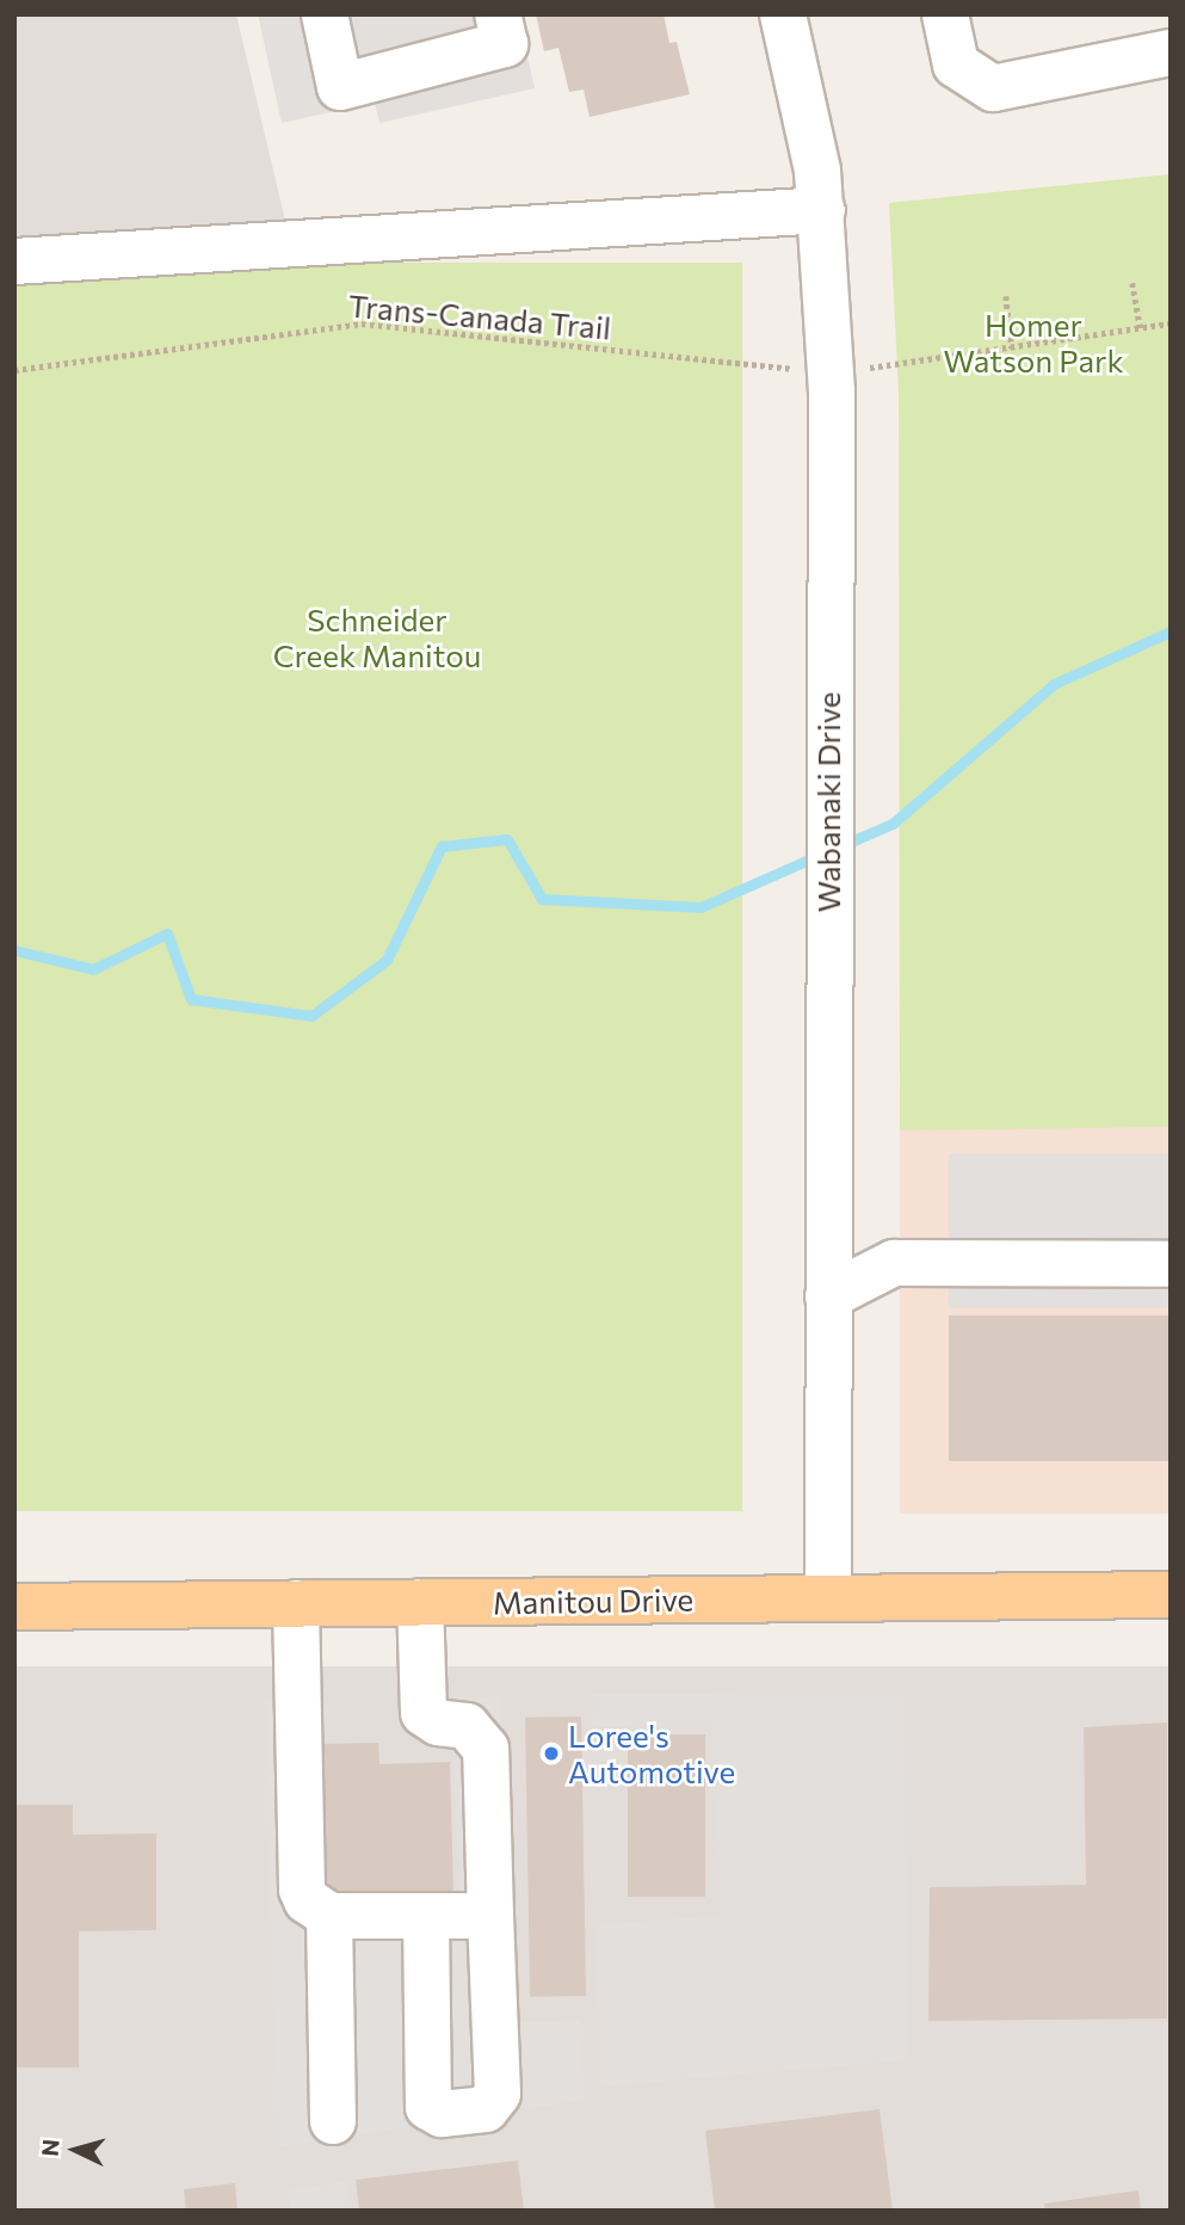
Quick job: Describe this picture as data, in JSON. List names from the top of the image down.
{
  "streets": {
    "main road": ["Manitou Drive"],
    "street": ["Wabanaki Drive"],
    "path": ["Trans-Canada Trail"]
  },
  "crossings": [
    ["Wabanaki Drive", "Manitou Drive"]
  ],
  "parks": ["Homer Watson Park", "Schneider Creek Manitou"],
  "places": ["Loree's Automotive"],
  "north": "left"
}
